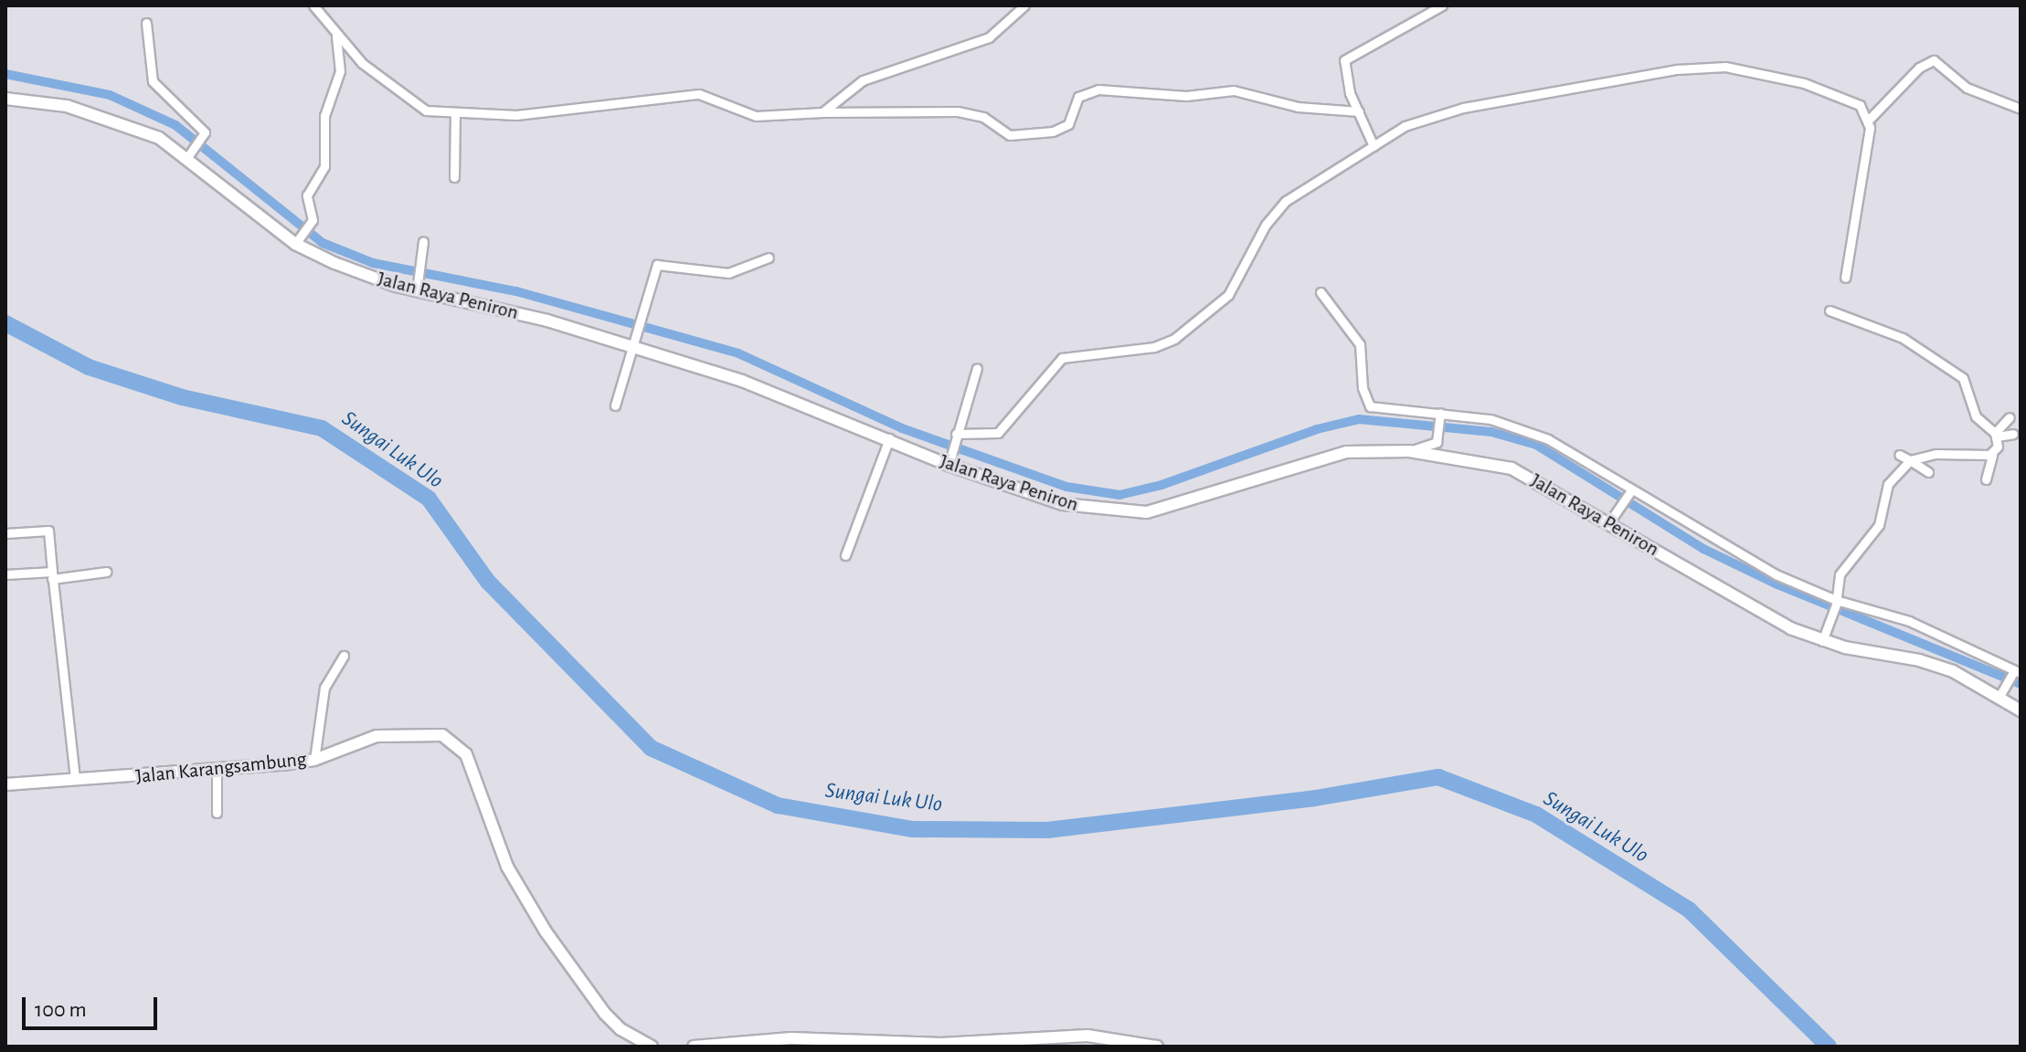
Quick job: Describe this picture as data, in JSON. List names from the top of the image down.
{
  "streets": {
    "main road": ["Jalan Raya Peniron", "Jalan Karangsambung"]
  },
  "water": ["Sungai Luk Ulo"],
  "scale_bar": "100 m"
}
